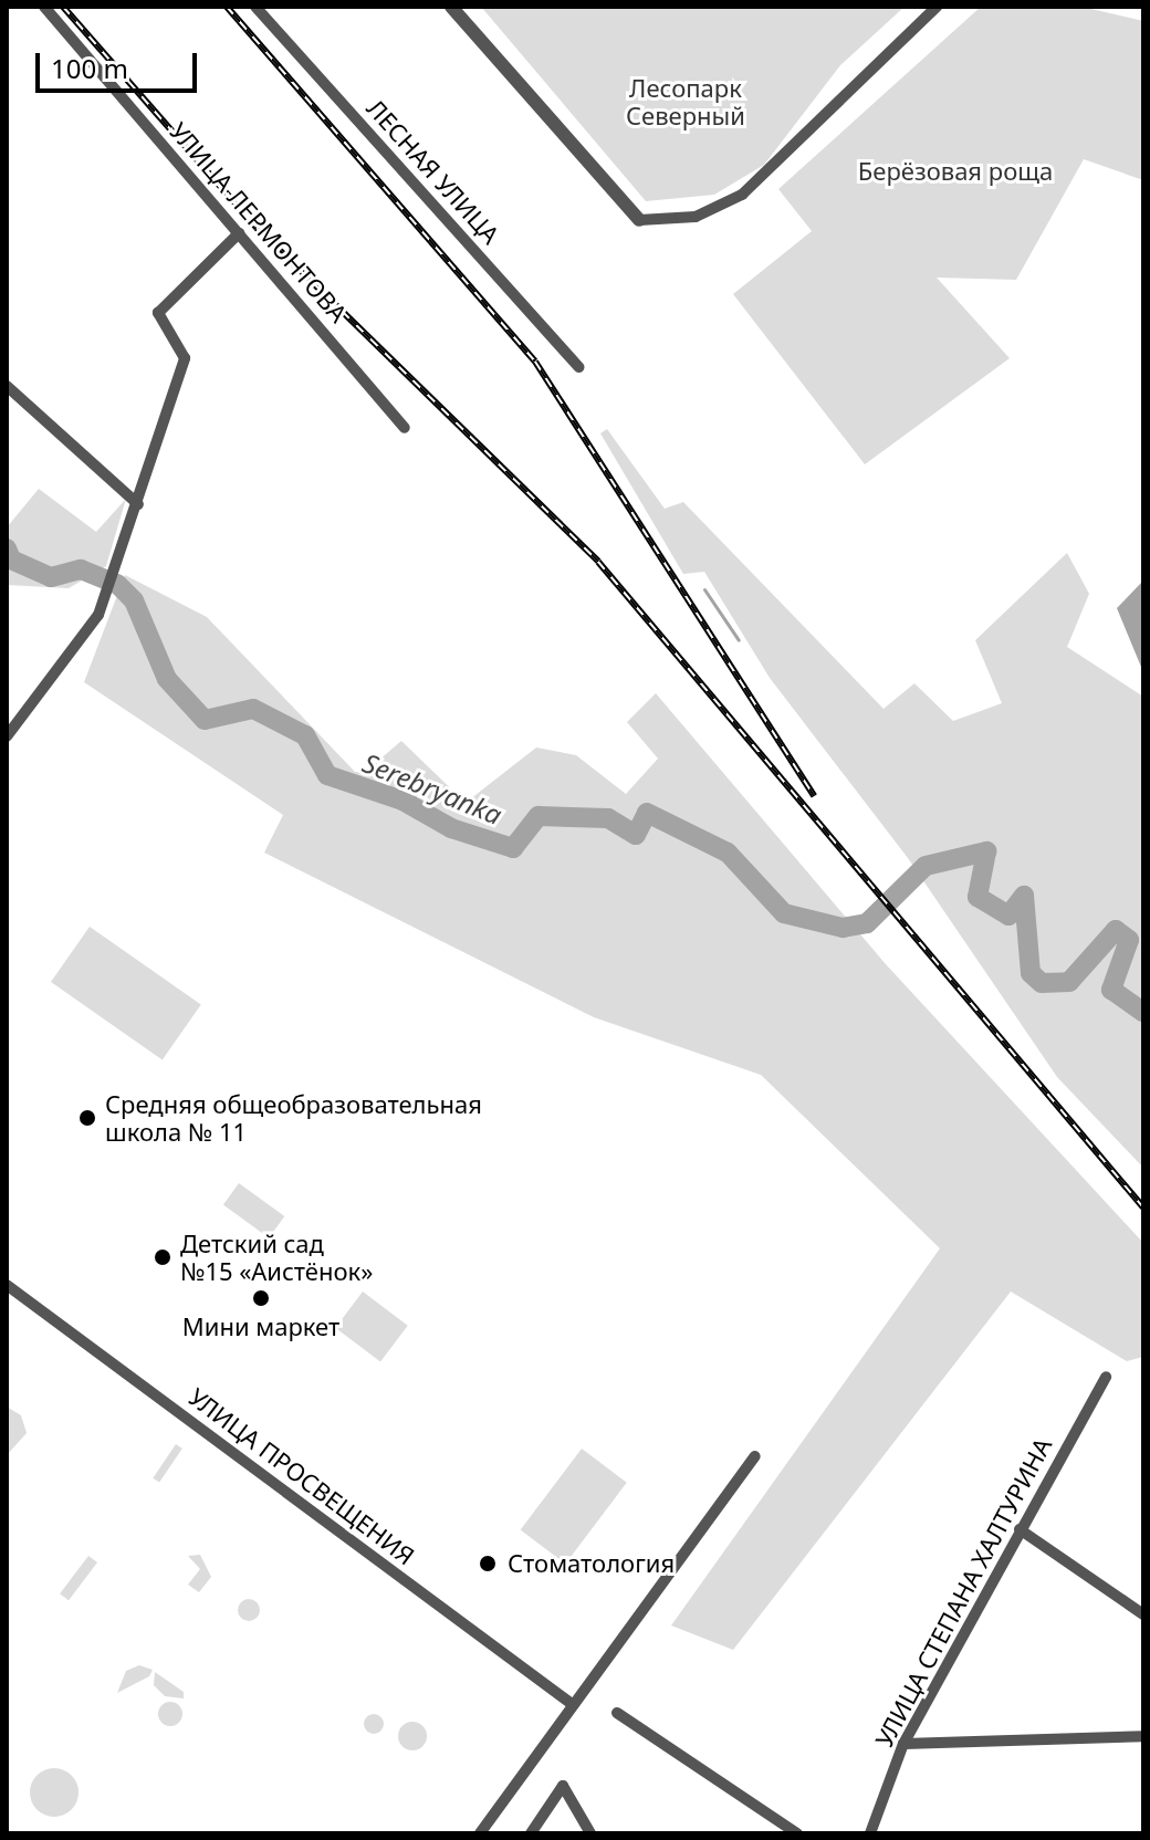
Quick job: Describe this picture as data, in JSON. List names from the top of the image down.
{
  "streets": {
    "street": [
      "ЛЕСНАЯ УЛИЦА",
      "УЛИЦА ЛЕРМОНТОВА",
      "УЛИЦА ПРОСВЕЩЕНИЯ",
      "УЛИЦА СТЕПАНА ХАЛТУРИНА"
    ]
  },
  "water": ["Serebryanka"],
  "parks": ["Лесопарк Северный", "Берёзовая роща"],
  "places": [
    "Средняя общеобразовательная школа № 11",
    "Детский сад №15 «Аистёнок»",
    "Мини маркет",
    "Стоматология"
  ],
  "scale_bar": "100 m"
}
